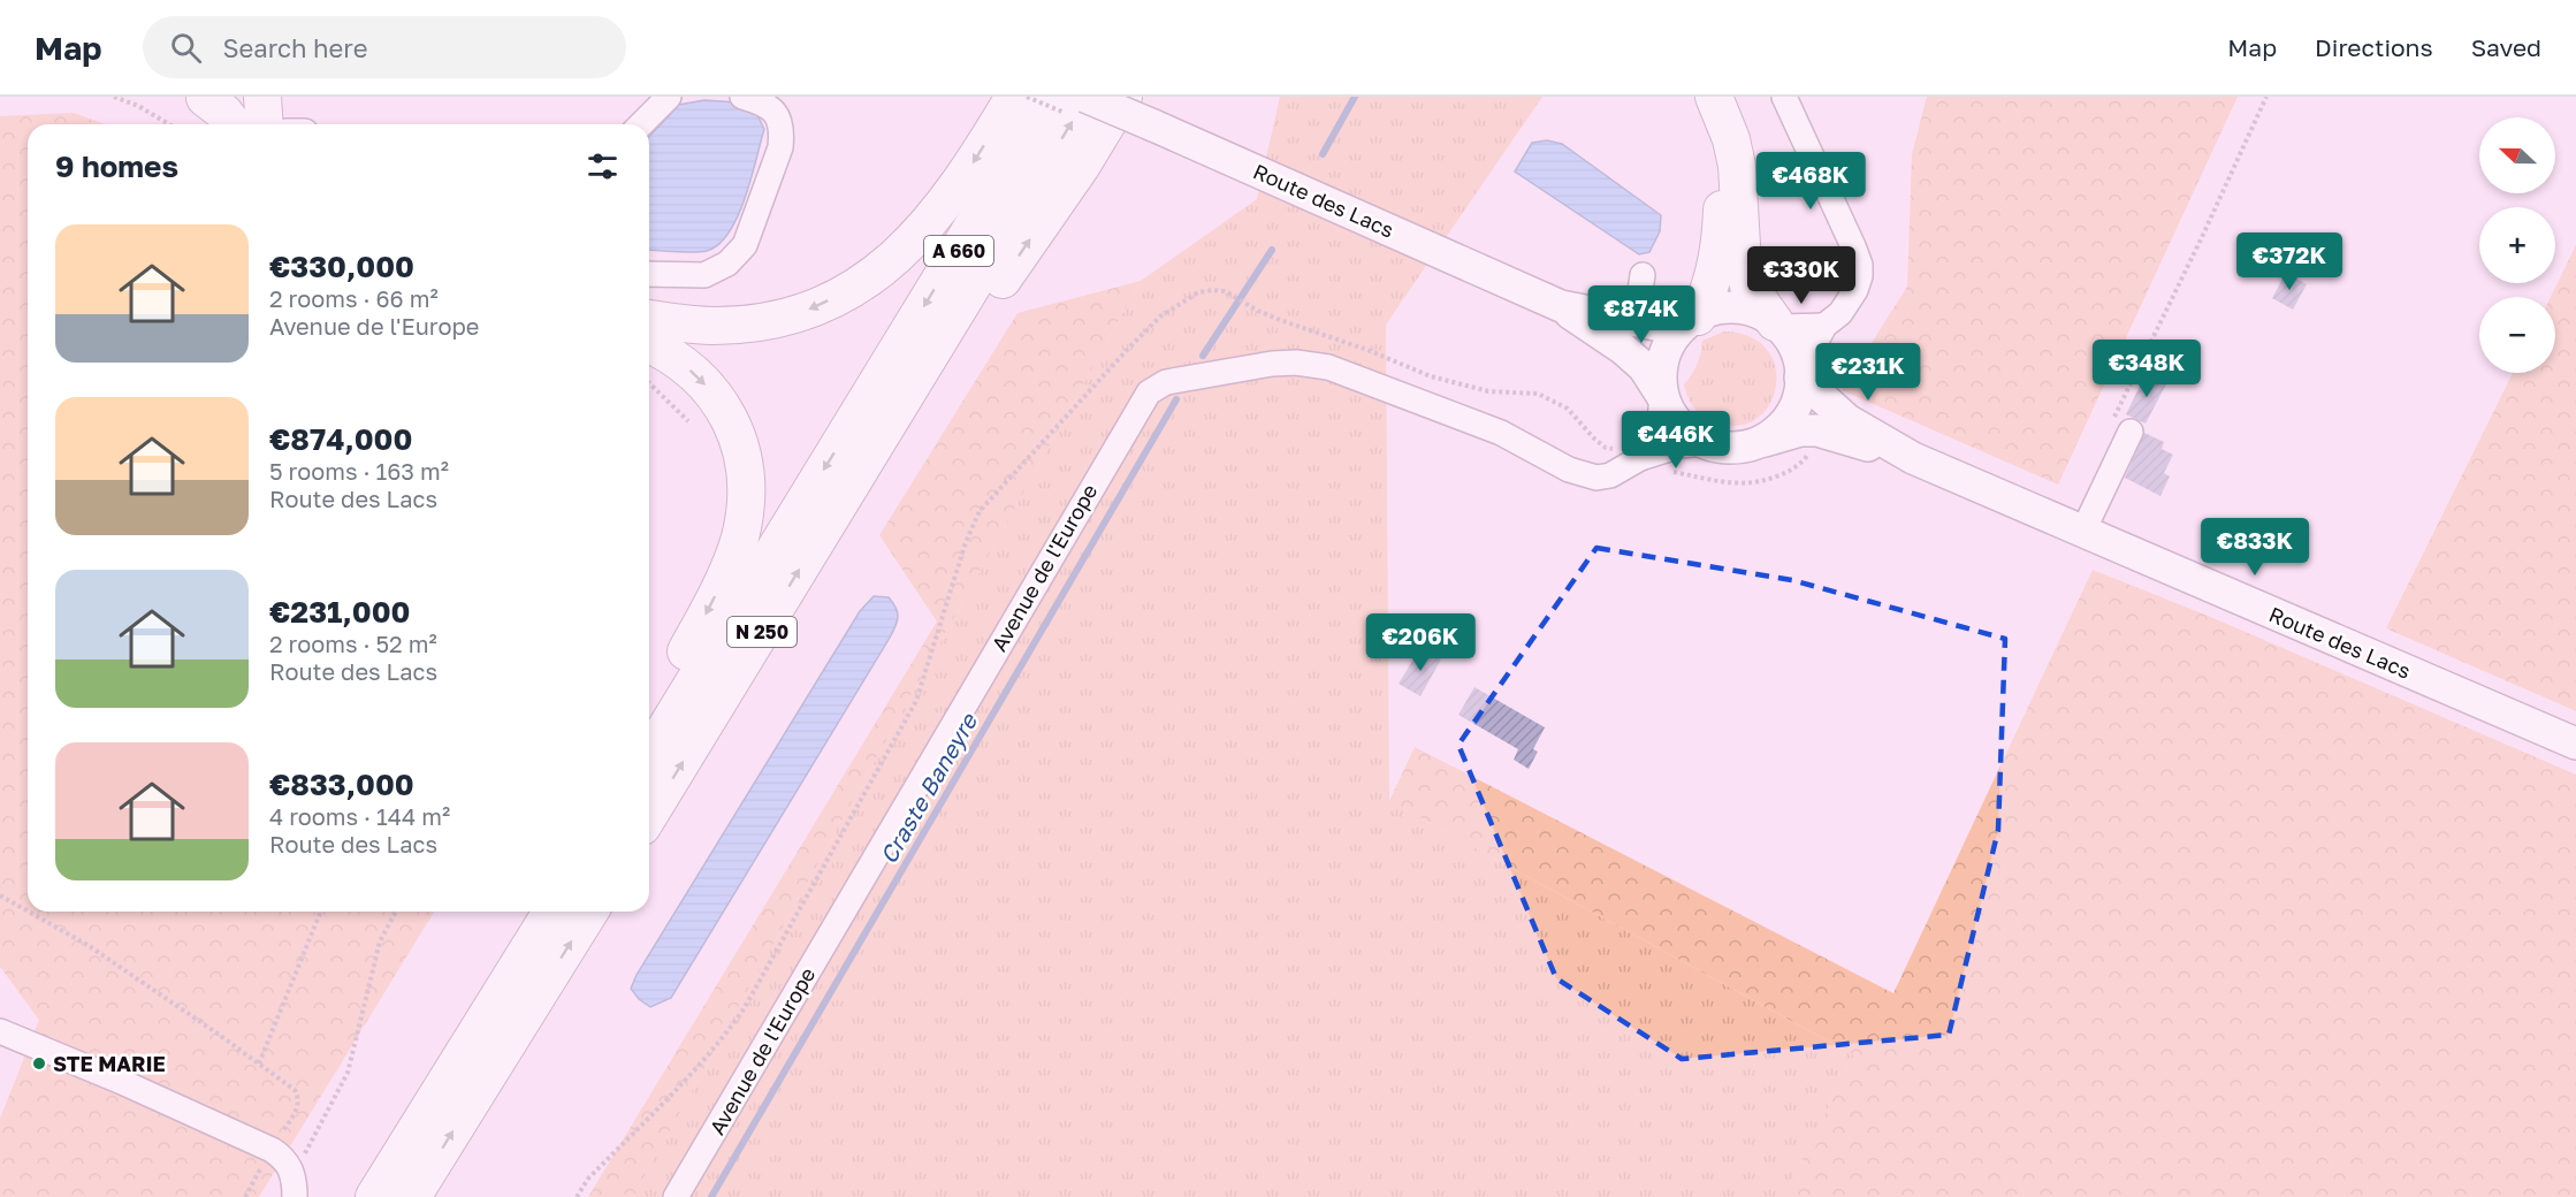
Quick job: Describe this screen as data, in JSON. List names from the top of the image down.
{
  "streets": {
    "highway": ["A 660", "N 250"],
    "main road": ["Route des Lacs"],
    "street": ["Avenue de l'Europe"]
  },
  "crossings": [
    ["Route des Lacs", "Avenue de l'Europe"],
    ["Route des Lacs", "N 250"],
    ["A 660", "N 250"]
  ],
  "water": ["Craste Baneyre"],
  "places": ["STE MARIE"],
  "north": "left",
  "page": {
    "header": "Map",
    "search": "Search here",
    "nav": ["Map", "Directions", "Saved"],
    "map_buttons": ["+", "−"],
    "heading": "9 homes",
    "price": [
      "€468K",
      "€372K",
      "€330K",
      "€874K",
      "€348K",
      "€231K",
      "€446K",
      "€833K",
      "€206K"
    ],
    "list": [
      {
        "name": "€330,000",
        "note": "2 rooms · 66 m² · Avenue de l'Europe"
      },
      {
        "name": "€874,000",
        "note": "5 rooms · 163 m² · Route des Lacs"
      },
      {
        "name": "€231,000",
        "note": "2 rooms · 52 m² · Route des Lacs"
      },
      {
        "name": "€833,000",
        "note": "4 rooms · 144 m² · Route des Lacs"
      }
    ]
  }
}
